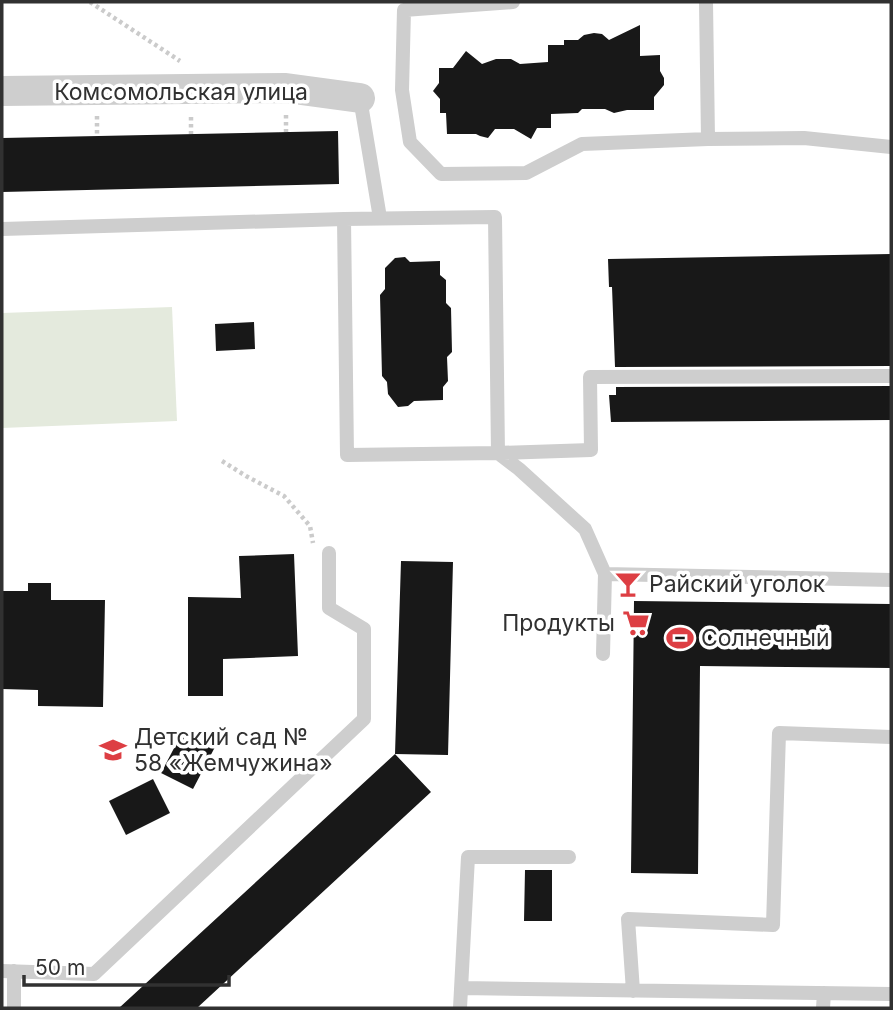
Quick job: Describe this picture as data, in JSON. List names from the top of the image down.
{
  "streets": {
    "street": ["Комсомольская улица"]
  },
  "places": {
    "bar": ["Райский уголок"],
    "supermarket": ["Продукты"],
    "sports": ["Солнечный"],
    "school or university": ["Детский сад № 58 «Жемчужина»"]
  },
  "scale_bar": "50 m"
}
